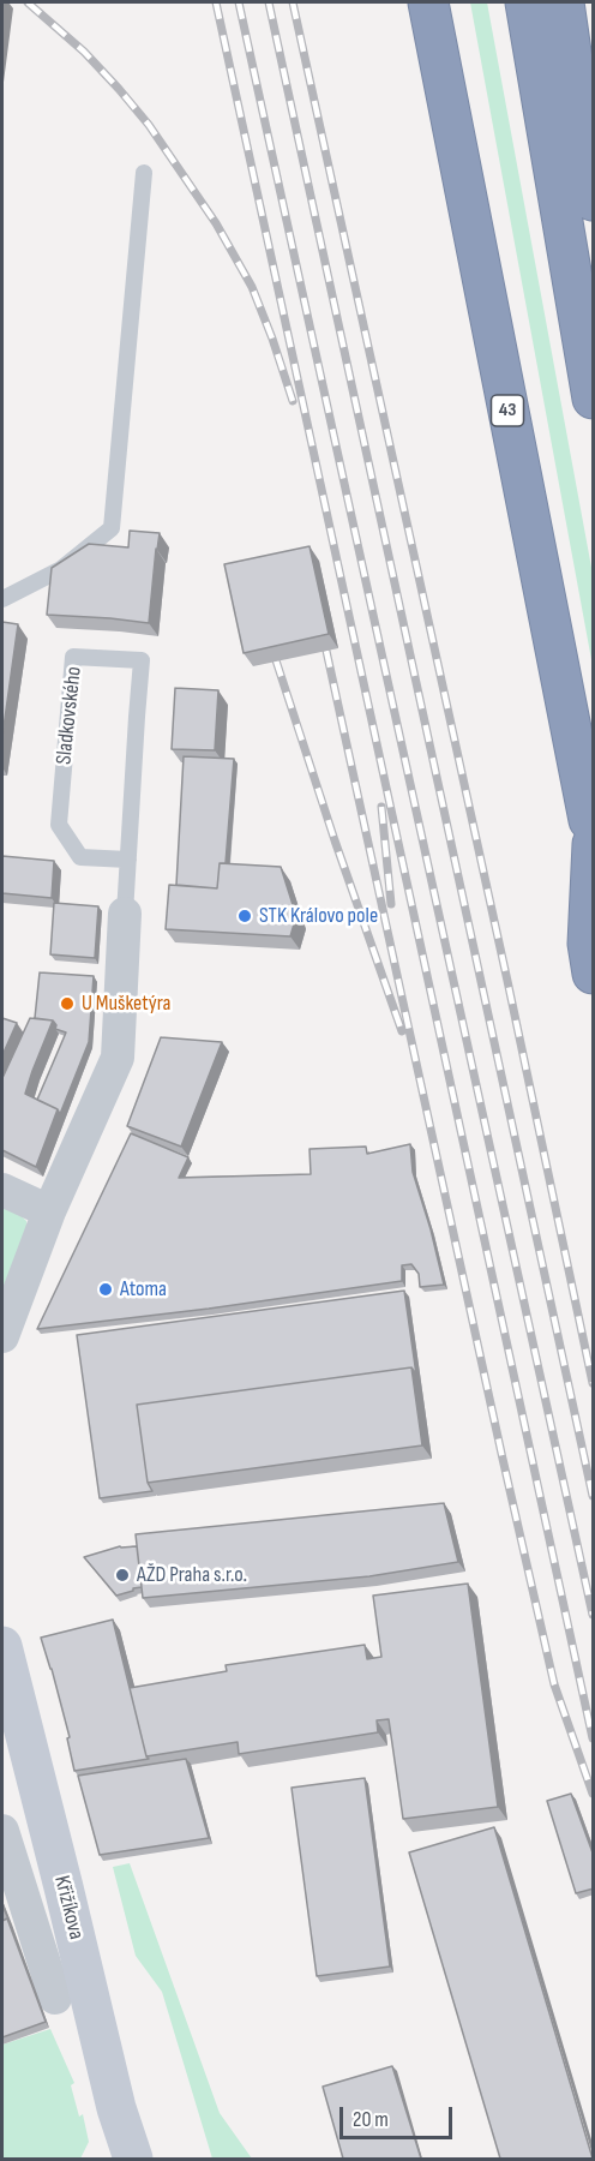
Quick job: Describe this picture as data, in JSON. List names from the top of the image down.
{
  "streets": {
    "highway": ["43"],
    "street": ["Sladkovského", "Křižíkova"]
  },
  "places": [
    "STK Královo pole",
    "U Mušketýra",
    "Atoma",
    "AŽD Praha s.r.o."
  ],
  "scale_bar": "20 m"
}
